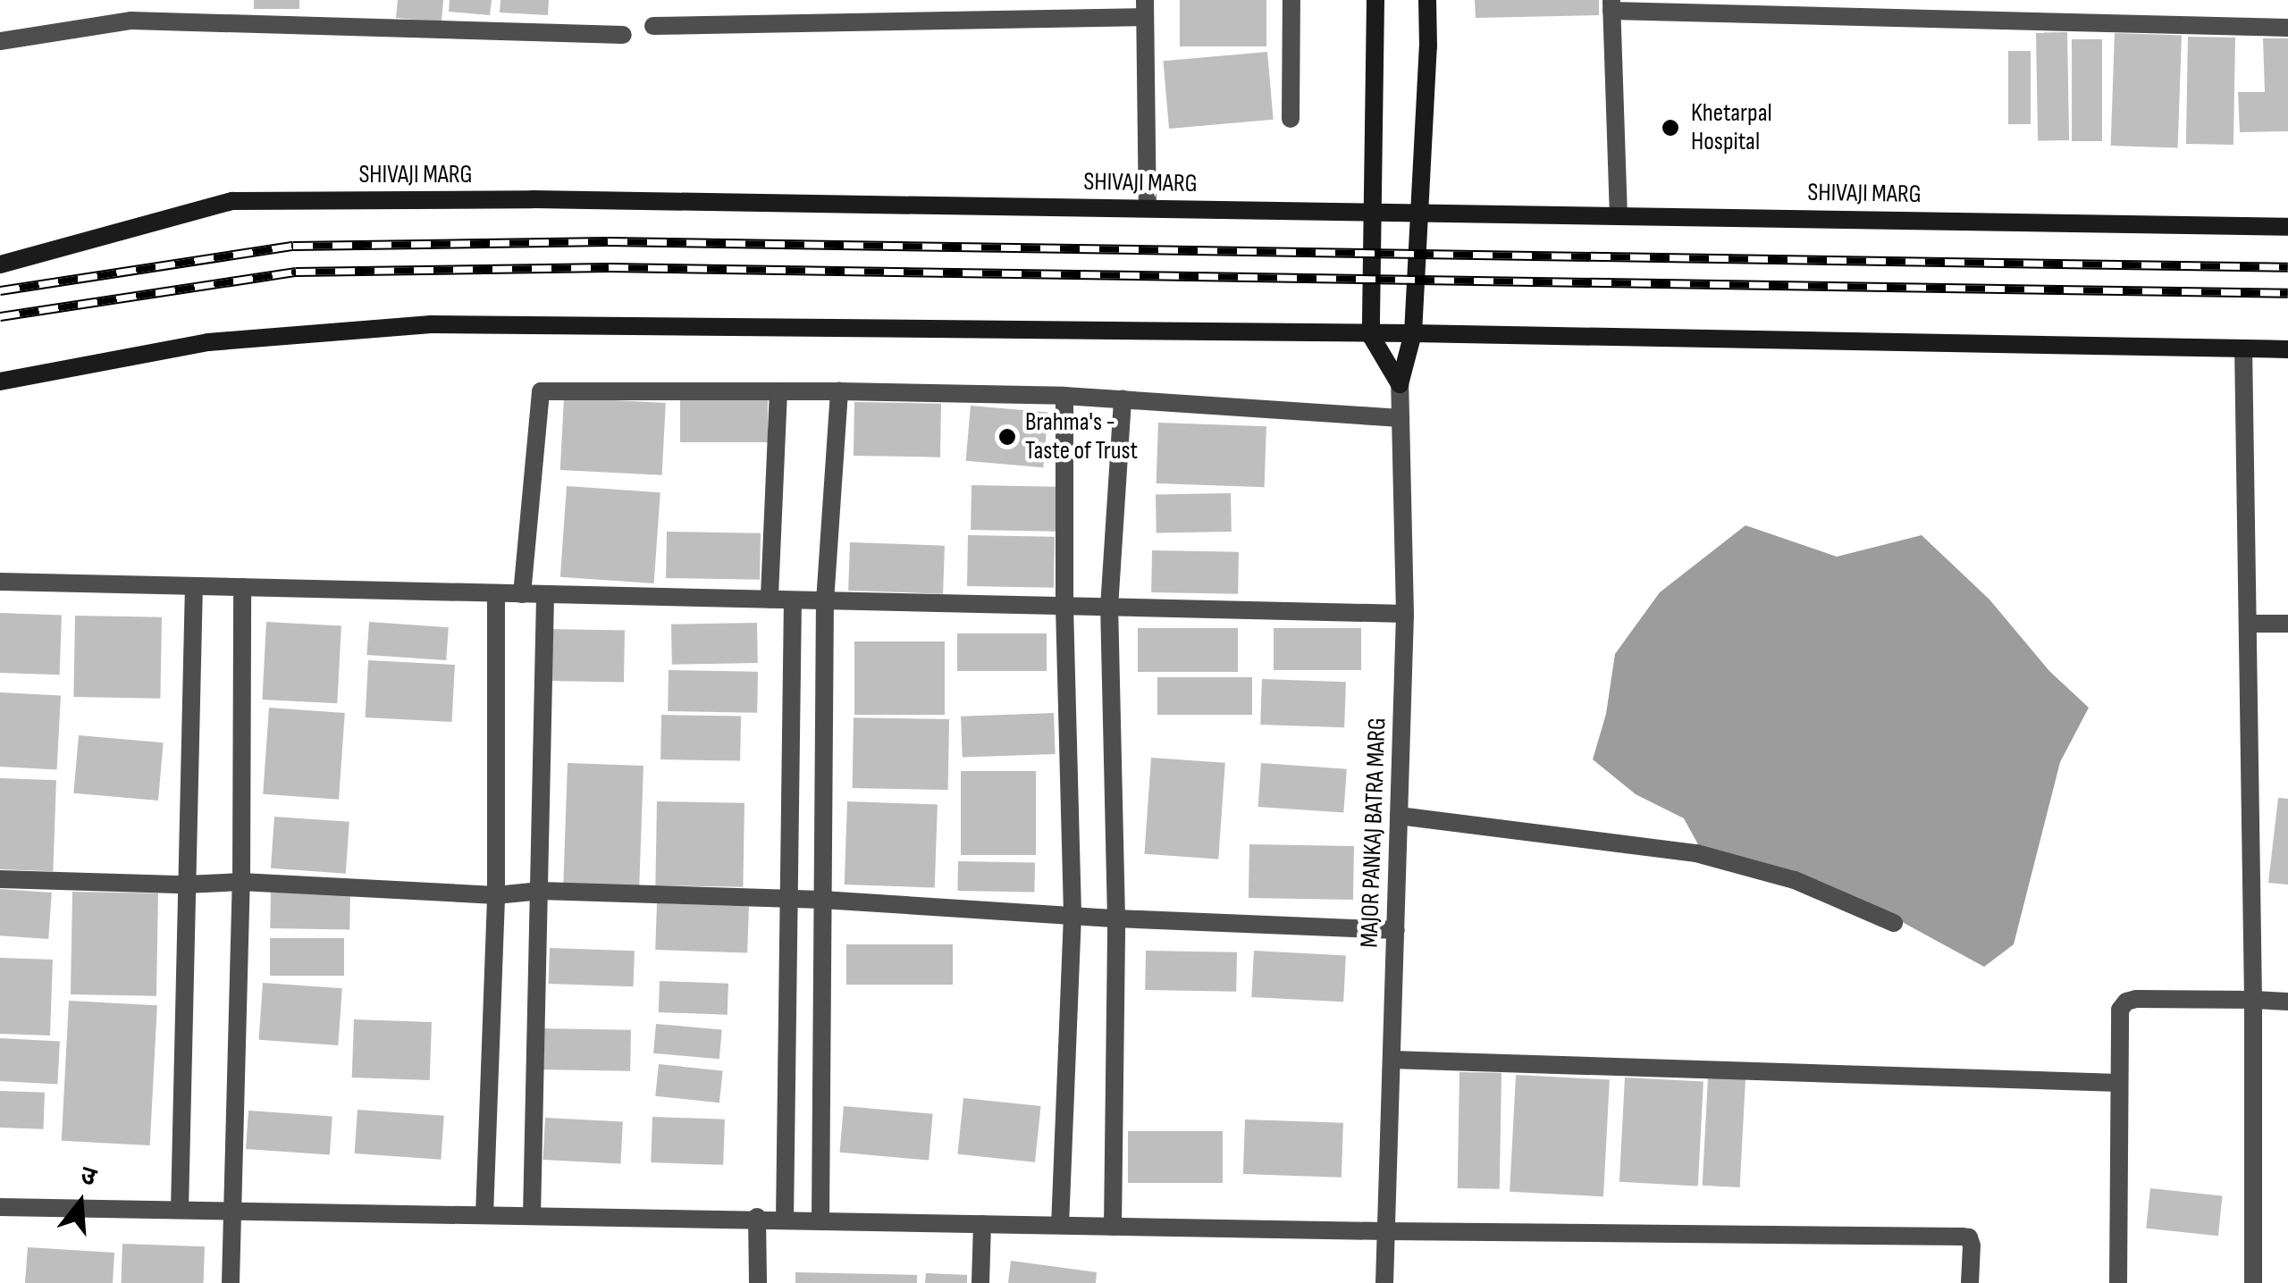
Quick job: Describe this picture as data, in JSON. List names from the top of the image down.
{
  "streets": {
    "main road": ["SHIVAJI MARG"],
    "street": ["MAJOR PANKAJ BATRA MARG"]
  },
  "places": ["Khetarpal Hospital", "Brahma's - Taste of Trust"],
  "north": "top"
}
